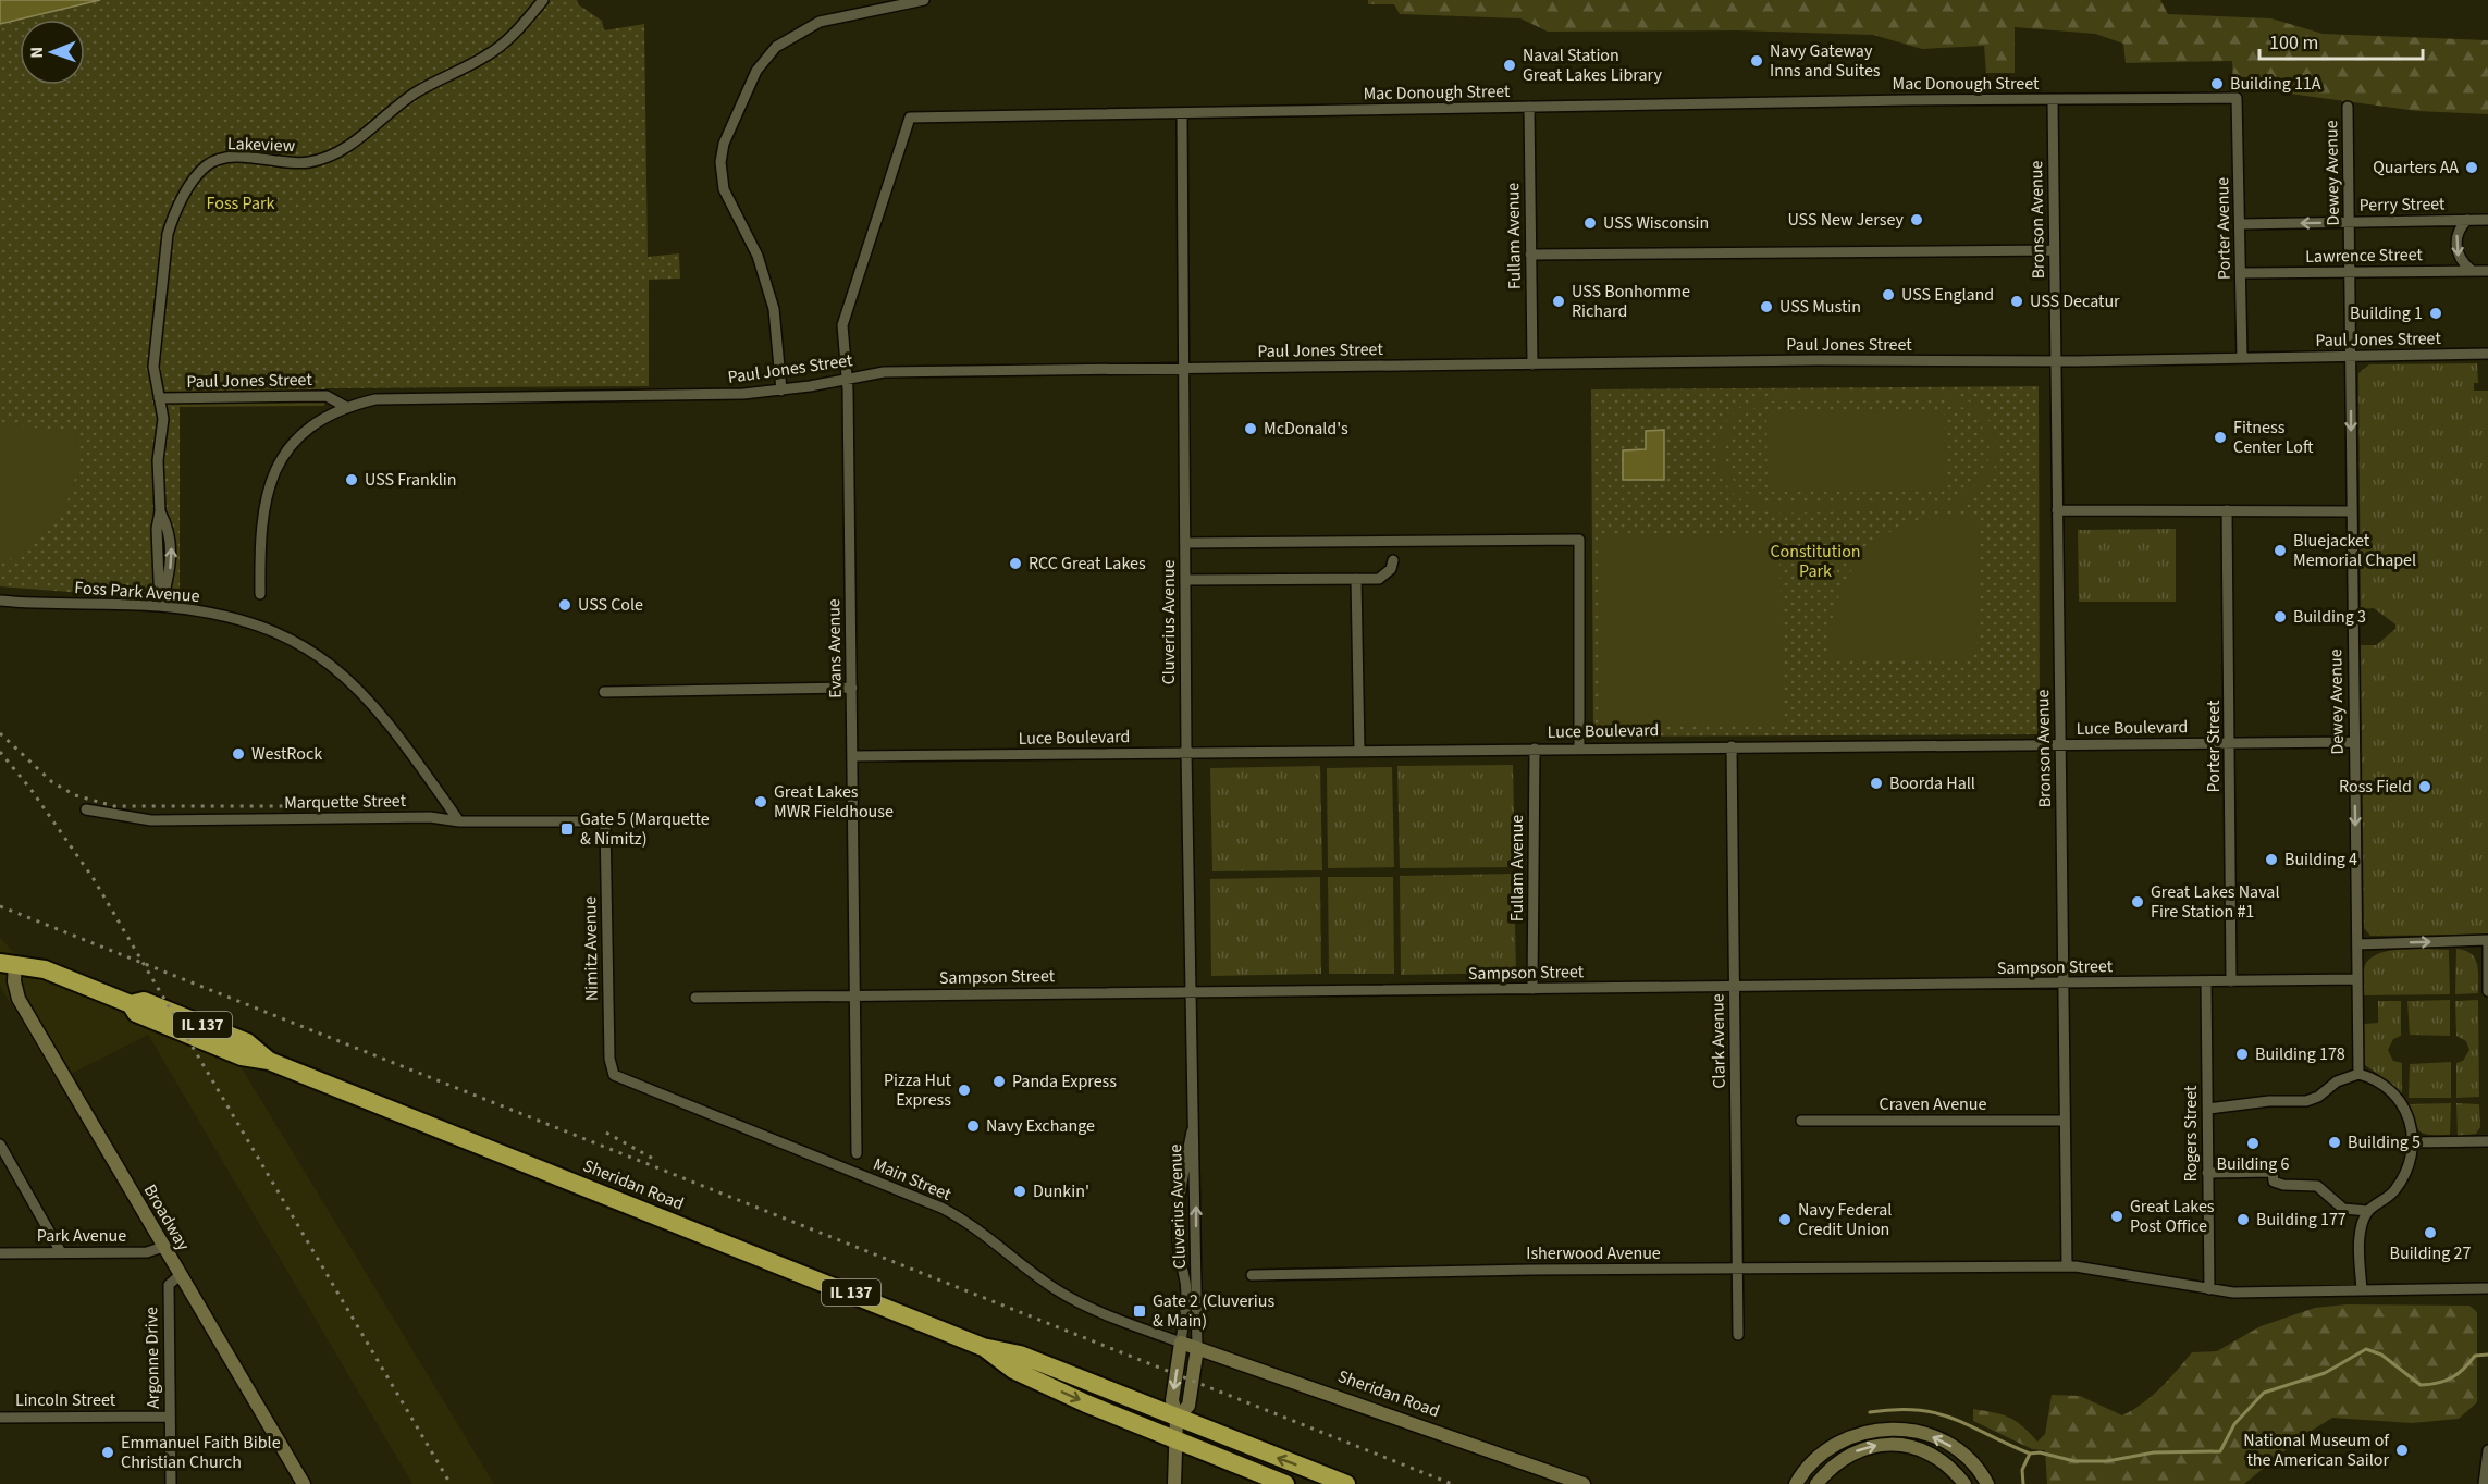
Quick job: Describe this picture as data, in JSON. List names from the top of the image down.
{
  "streets": {
    "highway": ["IL 137", "Sheridan Road"],
    "street": [
      "Mac Donough Street",
      "Lakeview",
      "Dewey Avenue",
      "Perry Street",
      "Bronson Avenue",
      "Porter Avenue",
      "Fullam Avenue",
      "Lawrence Street",
      "Paul Jones Street",
      "Foss Park Avenue",
      "Cluverius Avenue",
      "Evans Avenue",
      "Luce Boulevard",
      "Porter Street",
      "Marquette Street",
      "Nimitz Avenue",
      "Sampson Street",
      "Clark Avenue",
      "Craven Avenue",
      "Rogers Street",
      "Main Street",
      "Broadway",
      "Park Avenue",
      "Isherwood Avenue",
      "Argonne Drive",
      "Lincoln Street"
    ]
  },
  "crossings": [
    ["Mac Donough Street", "Bronson Avenue"],
    ["Mac Donough Street", "Porter Avenue"],
    ["Mac Donough Street", "Fullam Avenue"],
    ["Mac Donough Street", "Cluverius Avenue"],
    ["Mac Donough Street", "Evans Avenue"],
    ["Lakeview", "Paul Jones Street"],
    ["Lakeview", "Foss Park Avenue"],
    ["Dewey Avenue", "Perry Street"],
    ["Dewey Avenue", "Lawrence Street"],
    ["Dewey Avenue", "Paul Jones Street"],
    ["Dewey Avenue", "Luce Boulevard"],
    ["Dewey Avenue", "Sampson Street"],
    ["Perry Street", "Porter Avenue"],
    ["Bronson Avenue", "Paul Jones Street"],
    ["Bronson Avenue", "Luce Boulevard"],
    ["Bronson Avenue", "Sampson Street"],
    ["Bronson Avenue", "Craven Avenue"],
    ["Bronson Avenue", "Isherwood Avenue"],
    ["Porter Avenue", "Lawrence Street"],
    ["Porter Avenue", "Paul Jones Street"],
    ["Fullam Avenue", "Paul Jones Street"],
    ["Fullam Avenue", "Luce Boulevard"],
    ["Fullam Avenue", "Sampson Street"],
    ["Paul Jones Street", "Cluverius Avenue"],
    ["Paul Jones Street", "Evans Avenue"],
    ["Foss Park Avenue", "Marquette Street"],
    ["Cluverius Avenue", "Luce Boulevard"],
    ["Cluverius Avenue", "Sampson Street"],
    ["Cluverius Avenue", "Main Street"],
    ["Cluverius Avenue", "Sheridan Road"],
    ["Evans Avenue", "Luce Boulevard"],
    ["Evans Avenue", "Sampson Street"],
    ["Luce Boulevard", "Porter Street"],
    ["Luce Boulevard", "Clark Avenue"],
    ["Porter Street", "Sampson Street"],
    ["Marquette Street", "Nimitz Avenue"],
    ["Nimitz Avenue", "Main Street"],
    ["Sampson Street", "Clark Avenue"],
    ["Sampson Street", "Rogers Street"],
    ["IL 137", "Sheridan Road"],
    ["Clark Avenue", "Isherwood Avenue"],
    ["Main Street", "Sheridan Road"],
    ["Sheridan Road", "Broadway"],
    ["Broadway", "Park Avenue"],
    ["Broadway", "Argonne Drive"],
    ["Argonne Drive", "Lincoln Street"]
  ],
  "one_way": ["Dewey Avenue", "Perry Street"],
  "parks": ["Foss Park", "Constitution Park"],
  "places": {
    "other": [
      "Navy Gateway Inns and Suites",
      "Naval Station Great Lakes Library",
      "Building 11A",
      "Quarters AA",
      "USS New Jersey",
      "USS Wisconsin",
      "USS England",
      "USS Bonhomme Richard",
      "USS Decatur",
      "USS Mustin",
      "Building 1",
      "McDonald's",
      "Fitness Center Loft",
      "USS Franklin",
      "Bluejacket Memorial Chapel",
      "RCC Great Lakes",
      "USS Cole",
      "Building 3",
      "WestRock",
      "Boorda Hall",
      "Ross Field",
      "Great Lakes MWR Fieldhouse",
      "Building 4",
      "Great Lakes Naval Fire Station #1",
      "Building 178",
      "Panda Express",
      "Pizza Hut Express",
      "Navy Exchange",
      "Building 5",
      "Building 6",
      "Dunkin'",
      "Great Lakes Post Office",
      "Navy Federal Credit Union",
      "Building 177",
      "Building 27",
      "National Museum of the American Sailor",
      "Emmanuel Faith Bible Christian Church"
    ],
    "transit": ["Gate 5 (Marquette & Nimitz)", "Gate 2 (Cluverius & Main)"]
  },
  "scale_bar": "100 m",
  "north": "left"
}
